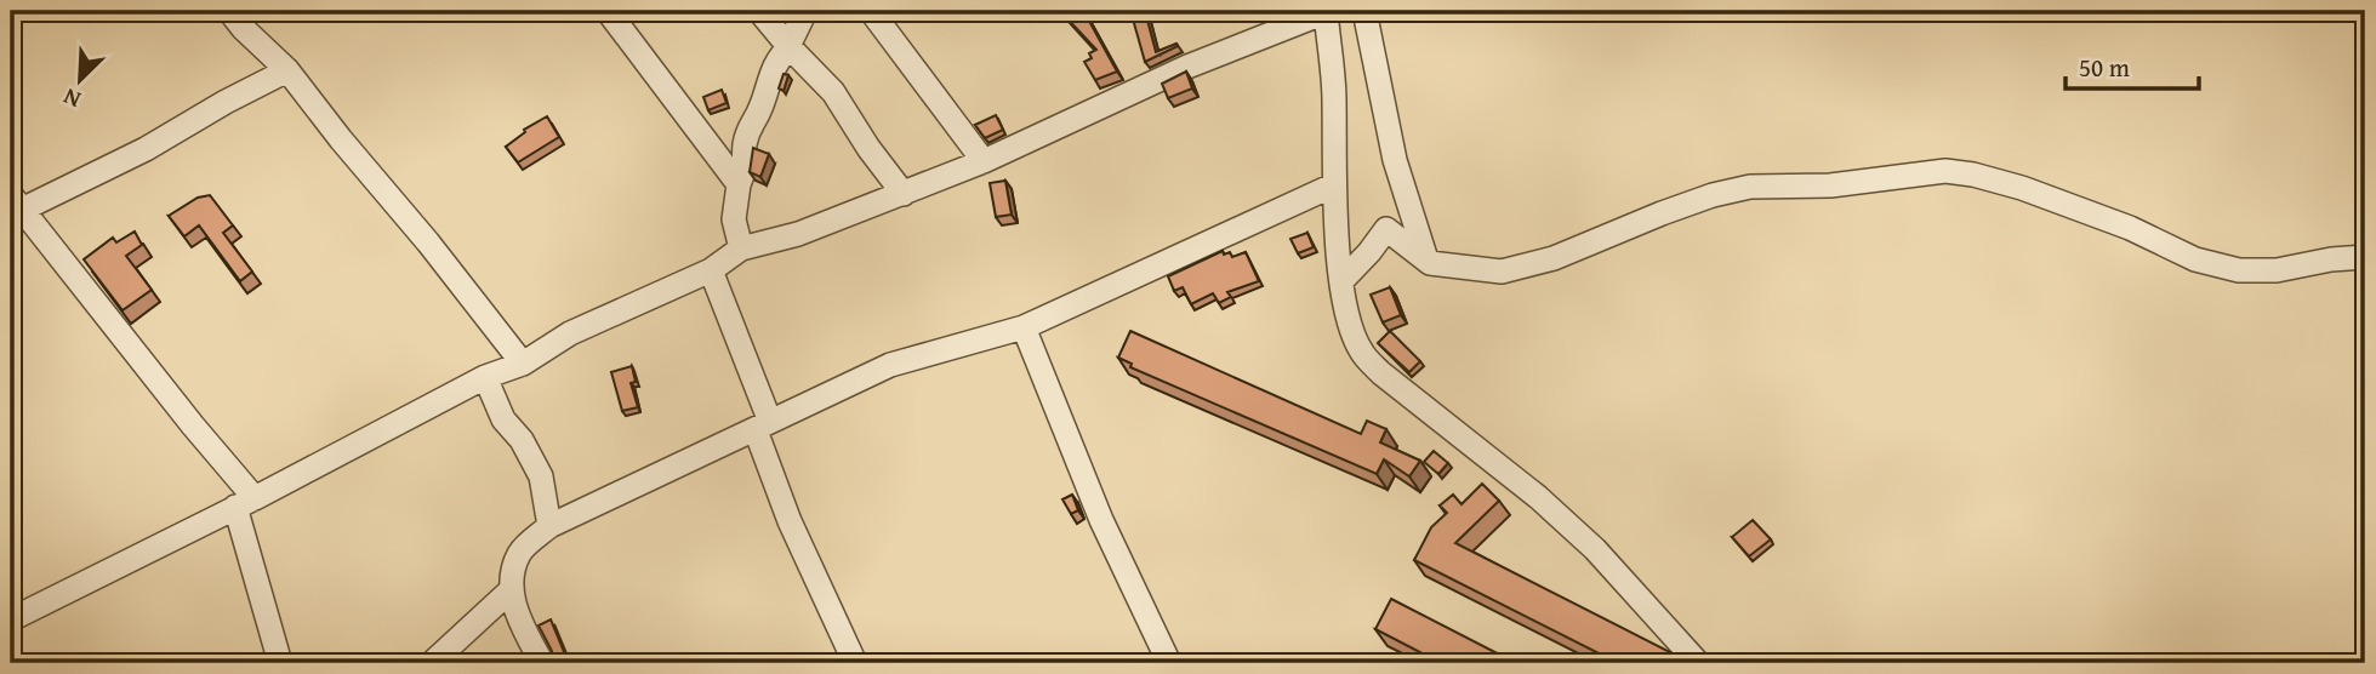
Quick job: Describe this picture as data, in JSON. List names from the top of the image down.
{
  "scale_bar": "50 m",
  "north": "bottom left"
}
